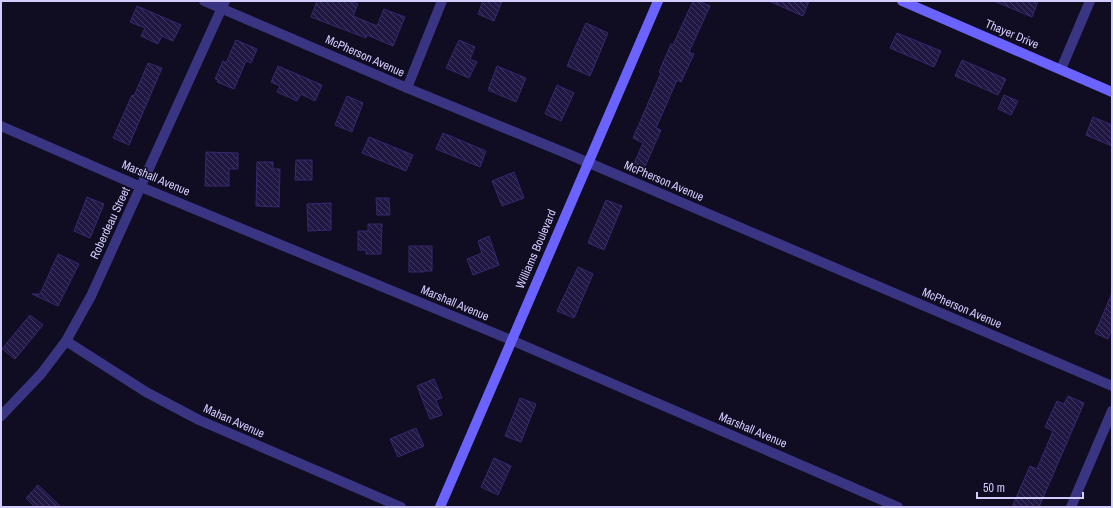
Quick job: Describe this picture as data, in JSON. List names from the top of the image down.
{
  "streets": {
    "street": [
      "Thayer Drive",
      "McPherson Avenue",
      "Marshall Avenue",
      "Roberdeau Street",
      "Williams Boulevard",
      "Mahan Avenue"
    ]
  },
  "crossings": [
    ["McPherson Avenue", "Roberdeau Street"],
    ["McPherson Avenue", "Williams Boulevard"],
    ["Marshall Avenue", "Roberdeau Street"],
    ["Marshall Avenue", "Williams Boulevard"],
    ["Roberdeau Street", "Mahan Avenue"]
  ],
  "scale_bar": "50 m"
}
